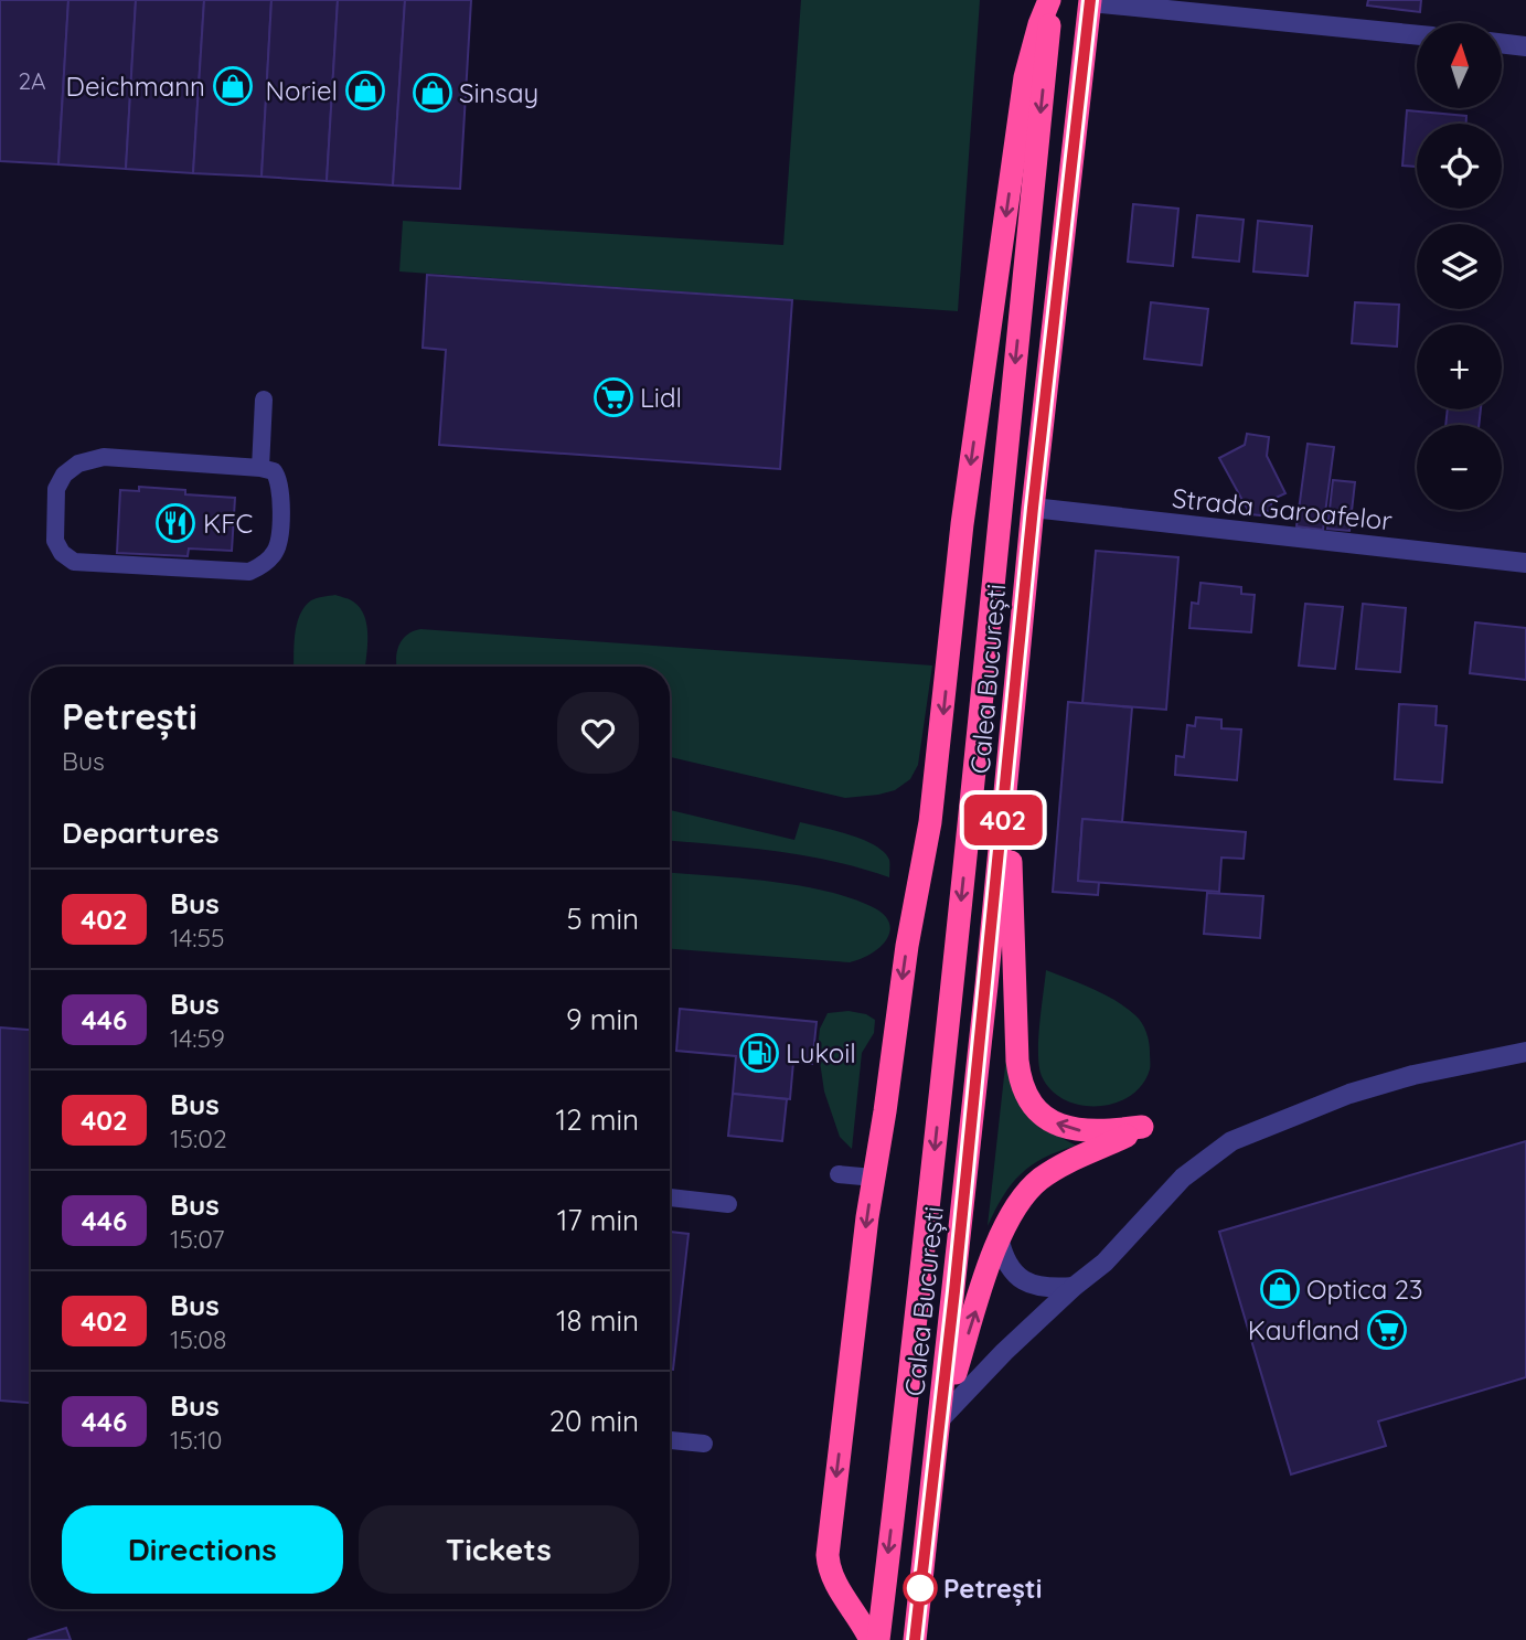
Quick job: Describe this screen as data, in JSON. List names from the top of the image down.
{
  "streets": {
    "highway": ["Calea București"],
    "street": ["Strada Garoafelor"]
  },
  "crossings": [
    ["Strada Garoafelor", "Calea București"]
  ],
  "places": {
    "shop": [
      "Deichmann",
      "Noriel",
      "Sinsay",
      "Optica 23"
    ],
    "supermarket": ["Lidl", "Kaufland"],
    "restaurant": ["KFC"],
    "fuel station": ["Lukoil"],
    "other": ["Petrești"]
  },
  "lines": ["bus line 402"],
  "house_numbers": ["2A"],
  "north": "top",
  "page": {
    "on_map": "402",
    "map_buttons": ["+", "−"],
    "heading": [
      ["Petrești", "Bus"],
      "Departures"
    ],
    "list": [
      {
        "mark": "402",
        "name": "Bus",
        "note": "14:55",
        "value": "5 min"
      },
      {
        "mark": "446",
        "name": "Bus",
        "note": "14:59",
        "value": "9 min"
      },
      {
        "mark": "402",
        "name": "Bus",
        "note": "15:02",
        "value": "12 min"
      },
      {
        "mark": "446",
        "name": "Bus",
        "note": "15:07",
        "value": "17 min"
      },
      {
        "mark": "402",
        "name": "Bus",
        "note": "15:08",
        "value": "18 min"
      },
      {
        "mark": "446",
        "name": "Bus",
        "note": "15:10",
        "value": "20 min"
      }
    ],
    "buttons": ["Directions", "Tickets"]
  }
}
